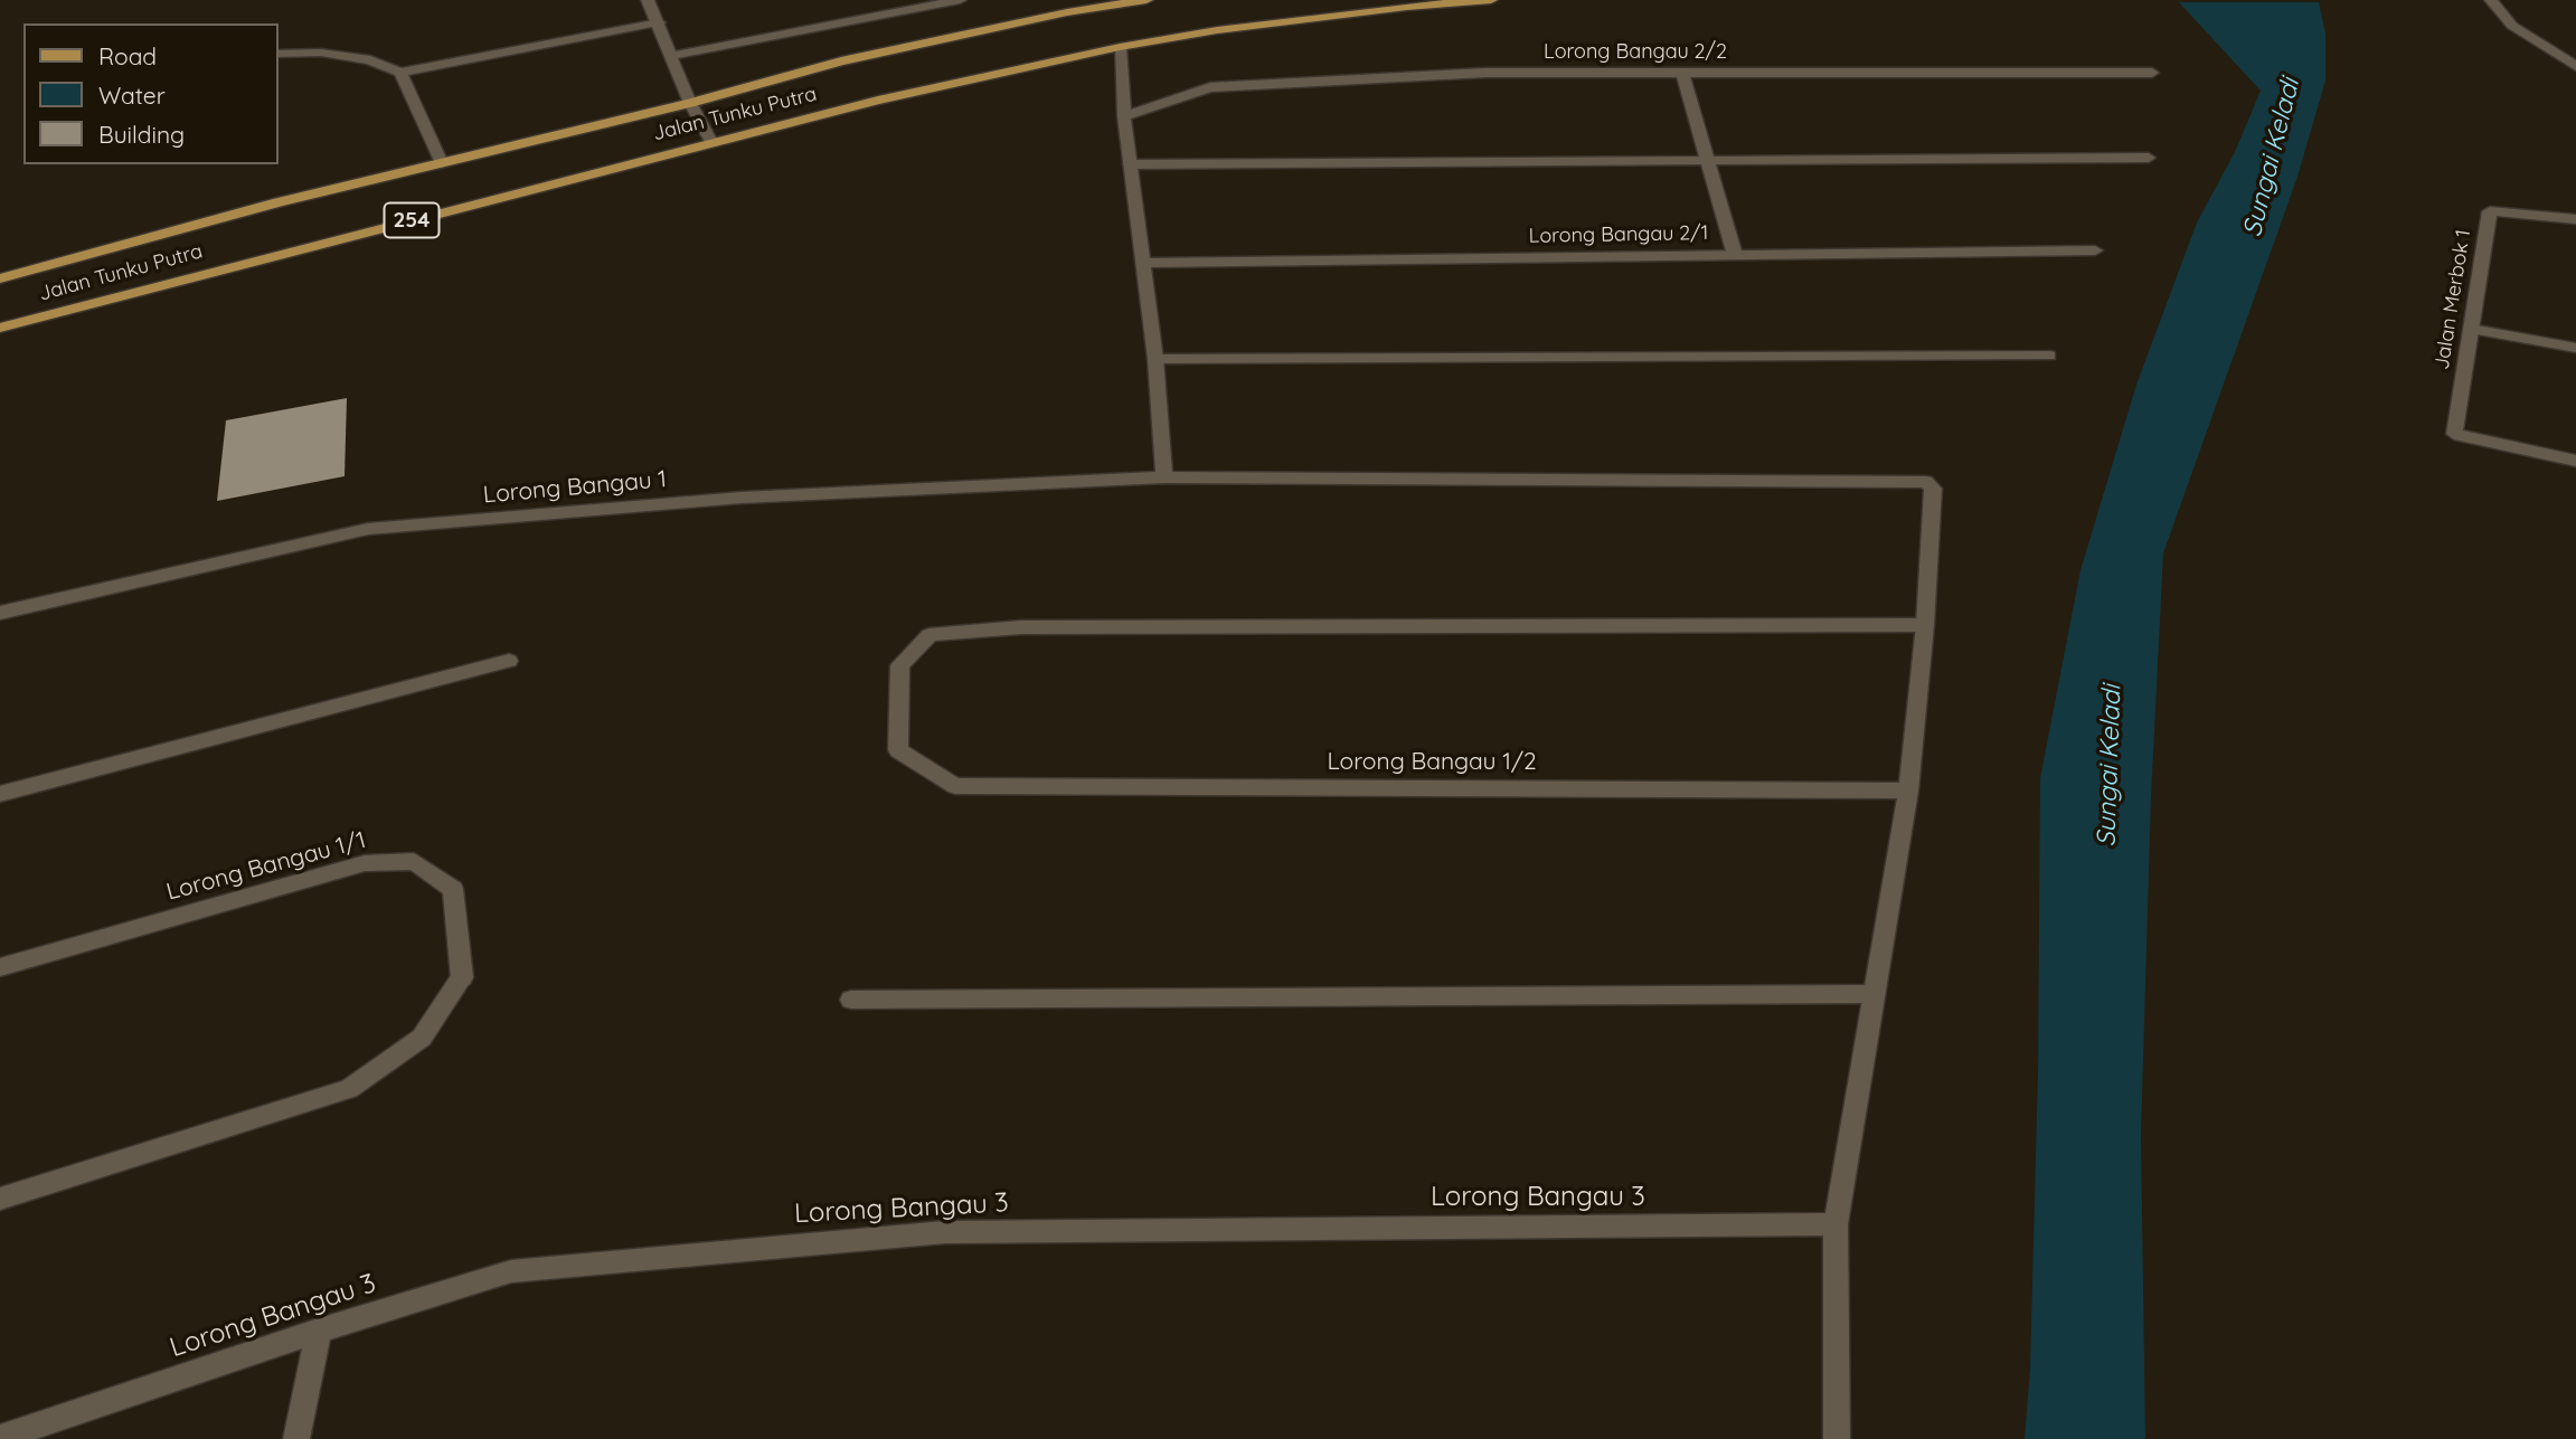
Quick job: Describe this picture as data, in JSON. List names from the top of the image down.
{
  "streets": {
    "main road": ["Jalan Tunku Putra", "254"],
    "street": [
      "Lorong Bangau 2/2",
      "Lorong Bangau 2/1",
      "Jalan Merbok 1",
      "Lorong Bangau 1",
      "Lorong Bangau 1/2",
      "Lorong Bangau 1/1",
      "Lorong Bangau 3"
    ]
  },
  "crossings": [
    ["Lorong Bangau 1", "Lorong Bangau 1/2"]
  ],
  "water": ["Sungai Keladi"],
  "legend": ["Road", "Water", "Building"]
}
